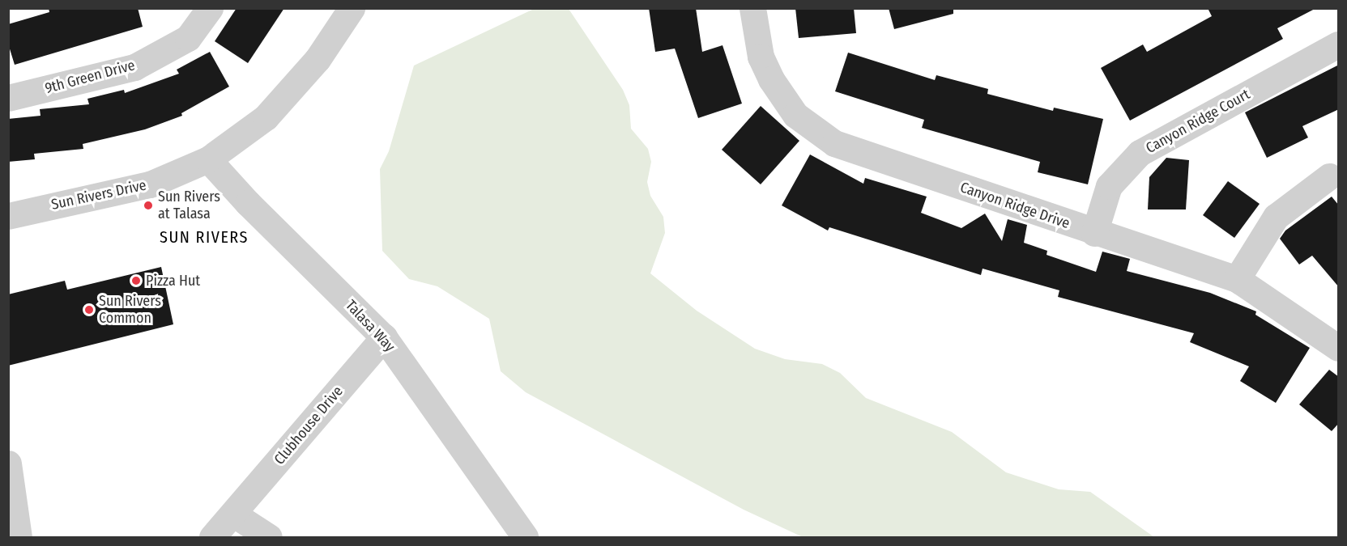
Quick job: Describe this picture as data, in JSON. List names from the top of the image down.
{
  "streets": {
    "street": [
      "9th Green Drive",
      "Canyon Ridge Court",
      "Sun Rivers Drive",
      "Canyon Ridge Drive",
      "Talasa Way",
      "Clubhouse Drive"
    ]
  },
  "crossings": [
    ["Canyon Ridge Court", "Canyon Ridge Drive"],
    ["Sun Rivers Drive", "Talasa Way"],
    ["Talasa Way", "Clubhouse Drive"]
  ],
  "districts": ["SUN RIVERS"],
  "places": ["Sun Rivers at Talasa", "Pizza Hut", "Sun Rivers Common"]
}
